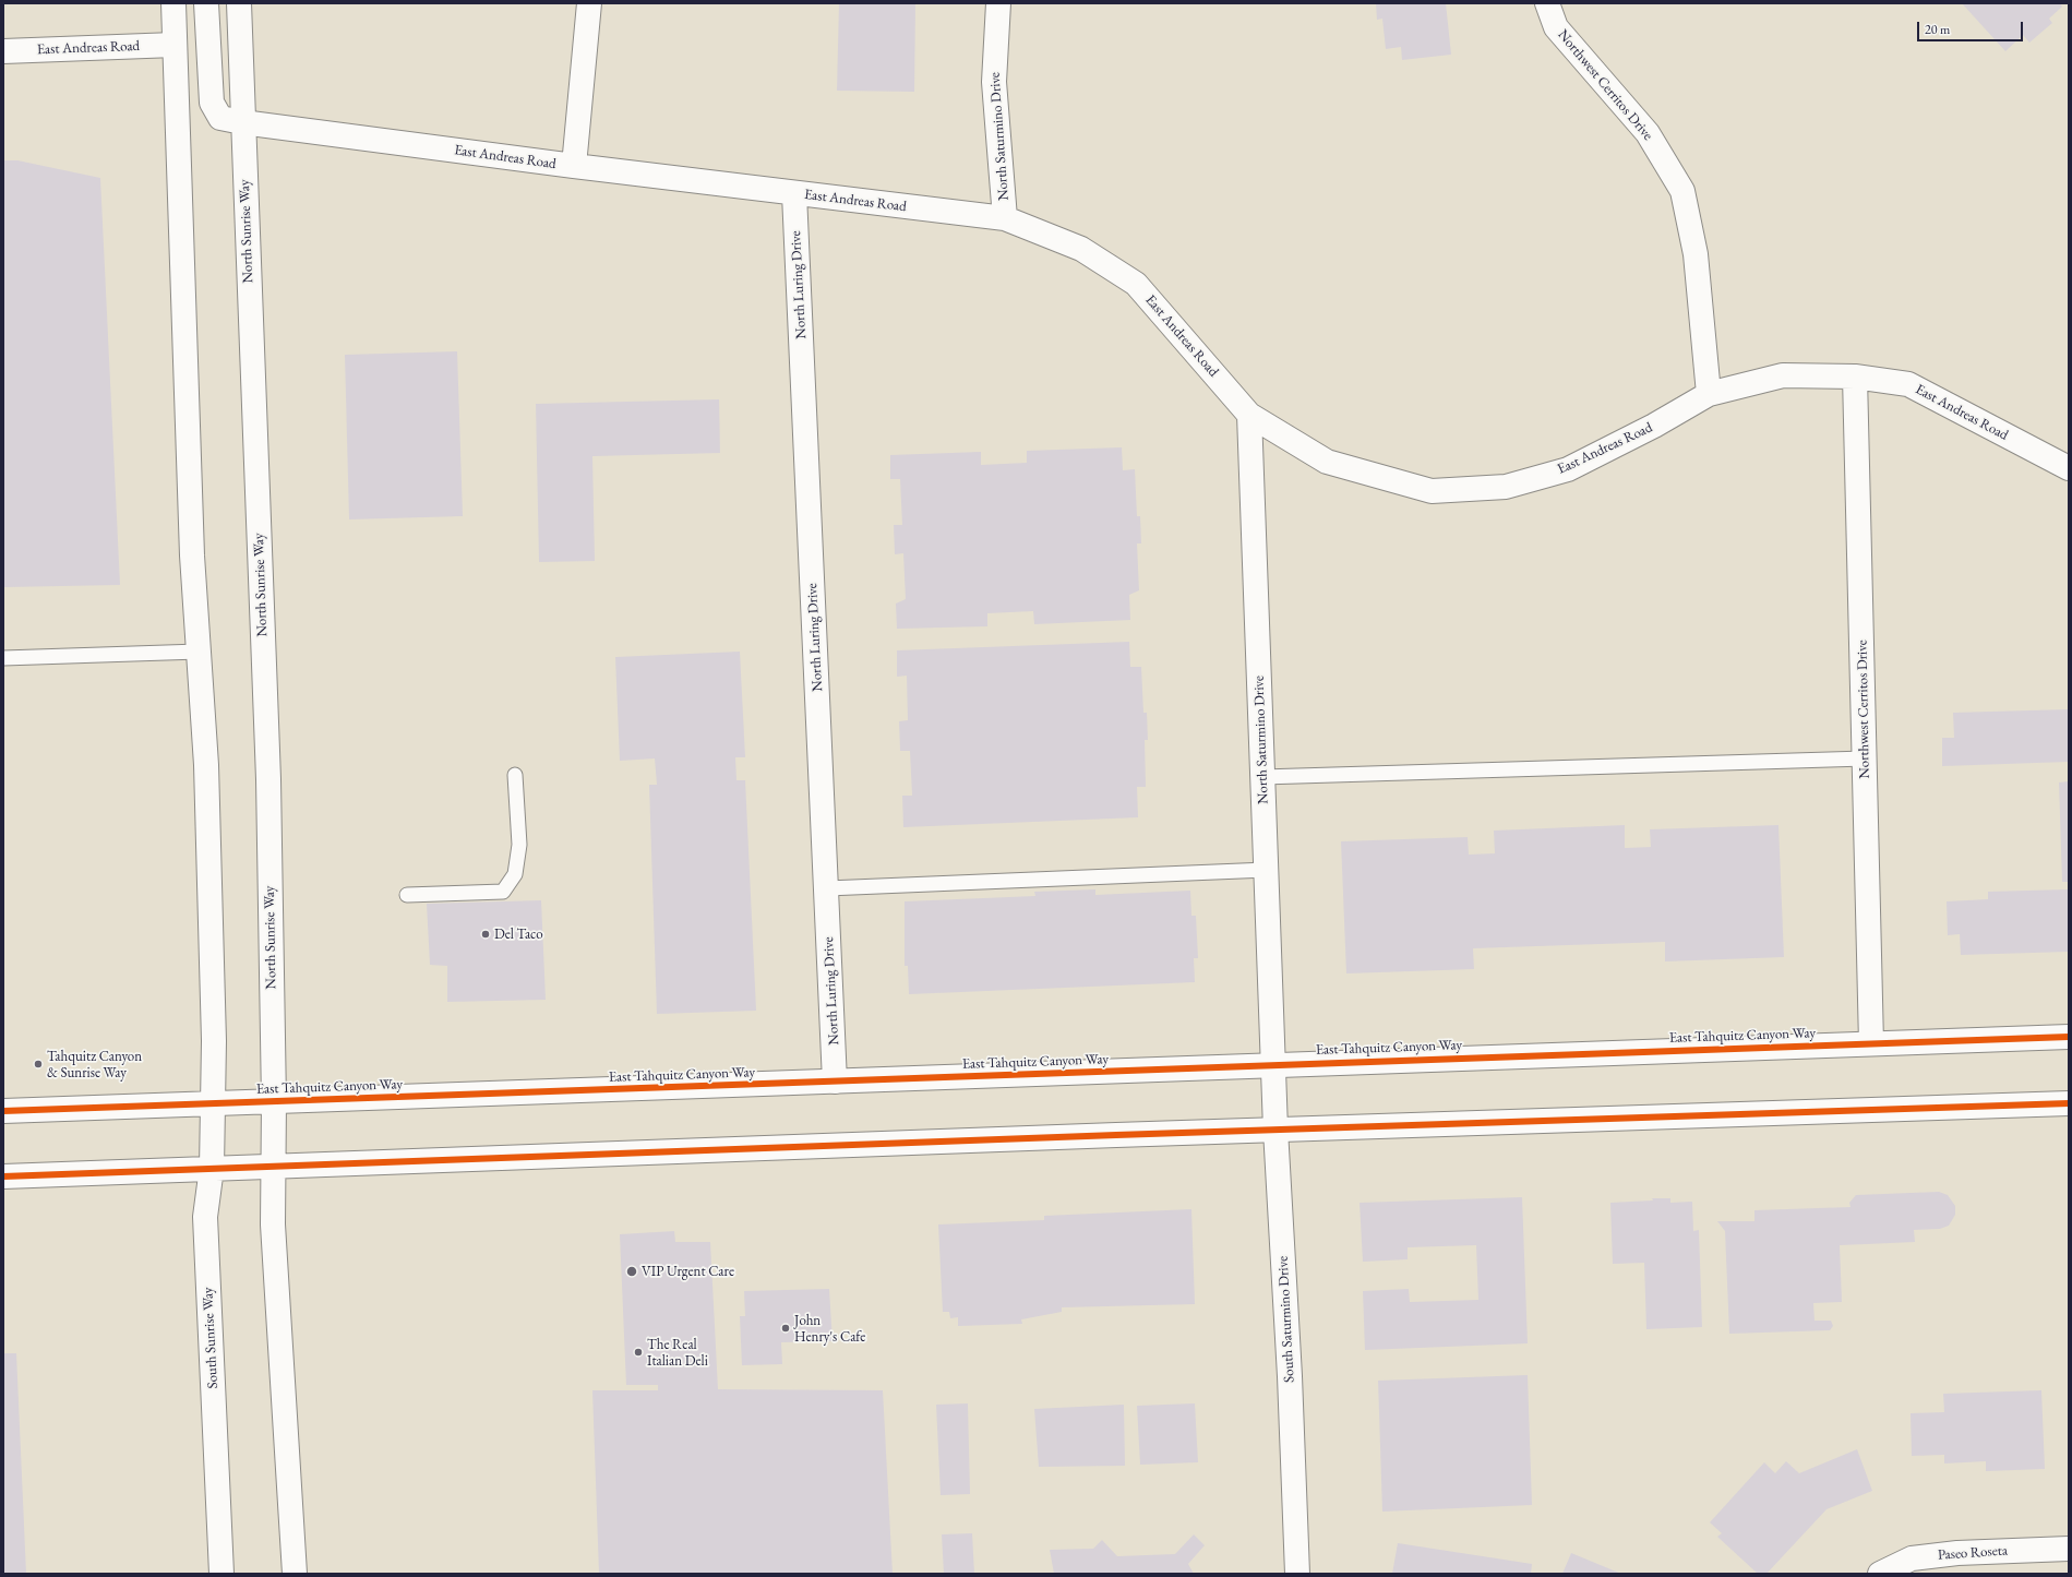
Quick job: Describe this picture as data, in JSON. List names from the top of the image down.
{
  "streets": {
    "main road": [
      "East Andreas Road",
      "Northwest Cerritos Drive",
      "North Saturmino Drive",
      "North Sunrise Way",
      "North Luring Drive",
      "East Tahquitz Canyon Way",
      "South Saturmino Drive",
      "South Sunrise Way",
      "Paseo Roseta"
    ]
  },
  "crossings": [
    ["East Andreas Road", "Northwest Cerritos Drive"],
    ["East Andreas Road", "North Saturmino Drive"],
    ["East Andreas Road", "North Sunrise Way"],
    ["East Andreas Road", "North Luring Drive"],
    ["Northwest Cerritos Drive", "East Tahquitz Canyon Way"],
    ["North Saturmino Drive", "East Tahquitz Canyon Way"],
    ["North Saturmino Drive", "South Saturmino Drive"],
    ["North Sunrise Way", "East Tahquitz Canyon Way"],
    ["North Luring Drive", "East Tahquitz Canyon Way"],
    ["East Tahquitz Canyon Way", "South Saturmino Drive"],
    ["East Tahquitz Canyon Way", "South Sunrise Way"]
  ],
  "places": [
    "Del Taco",
    "Tahquitz Canyon & Sunrise Way",
    "VIP Urgent Care",
    "John Henry's Cafe",
    "The Real Italian Deli"
  ],
  "scale_bar": "20 m"
}
